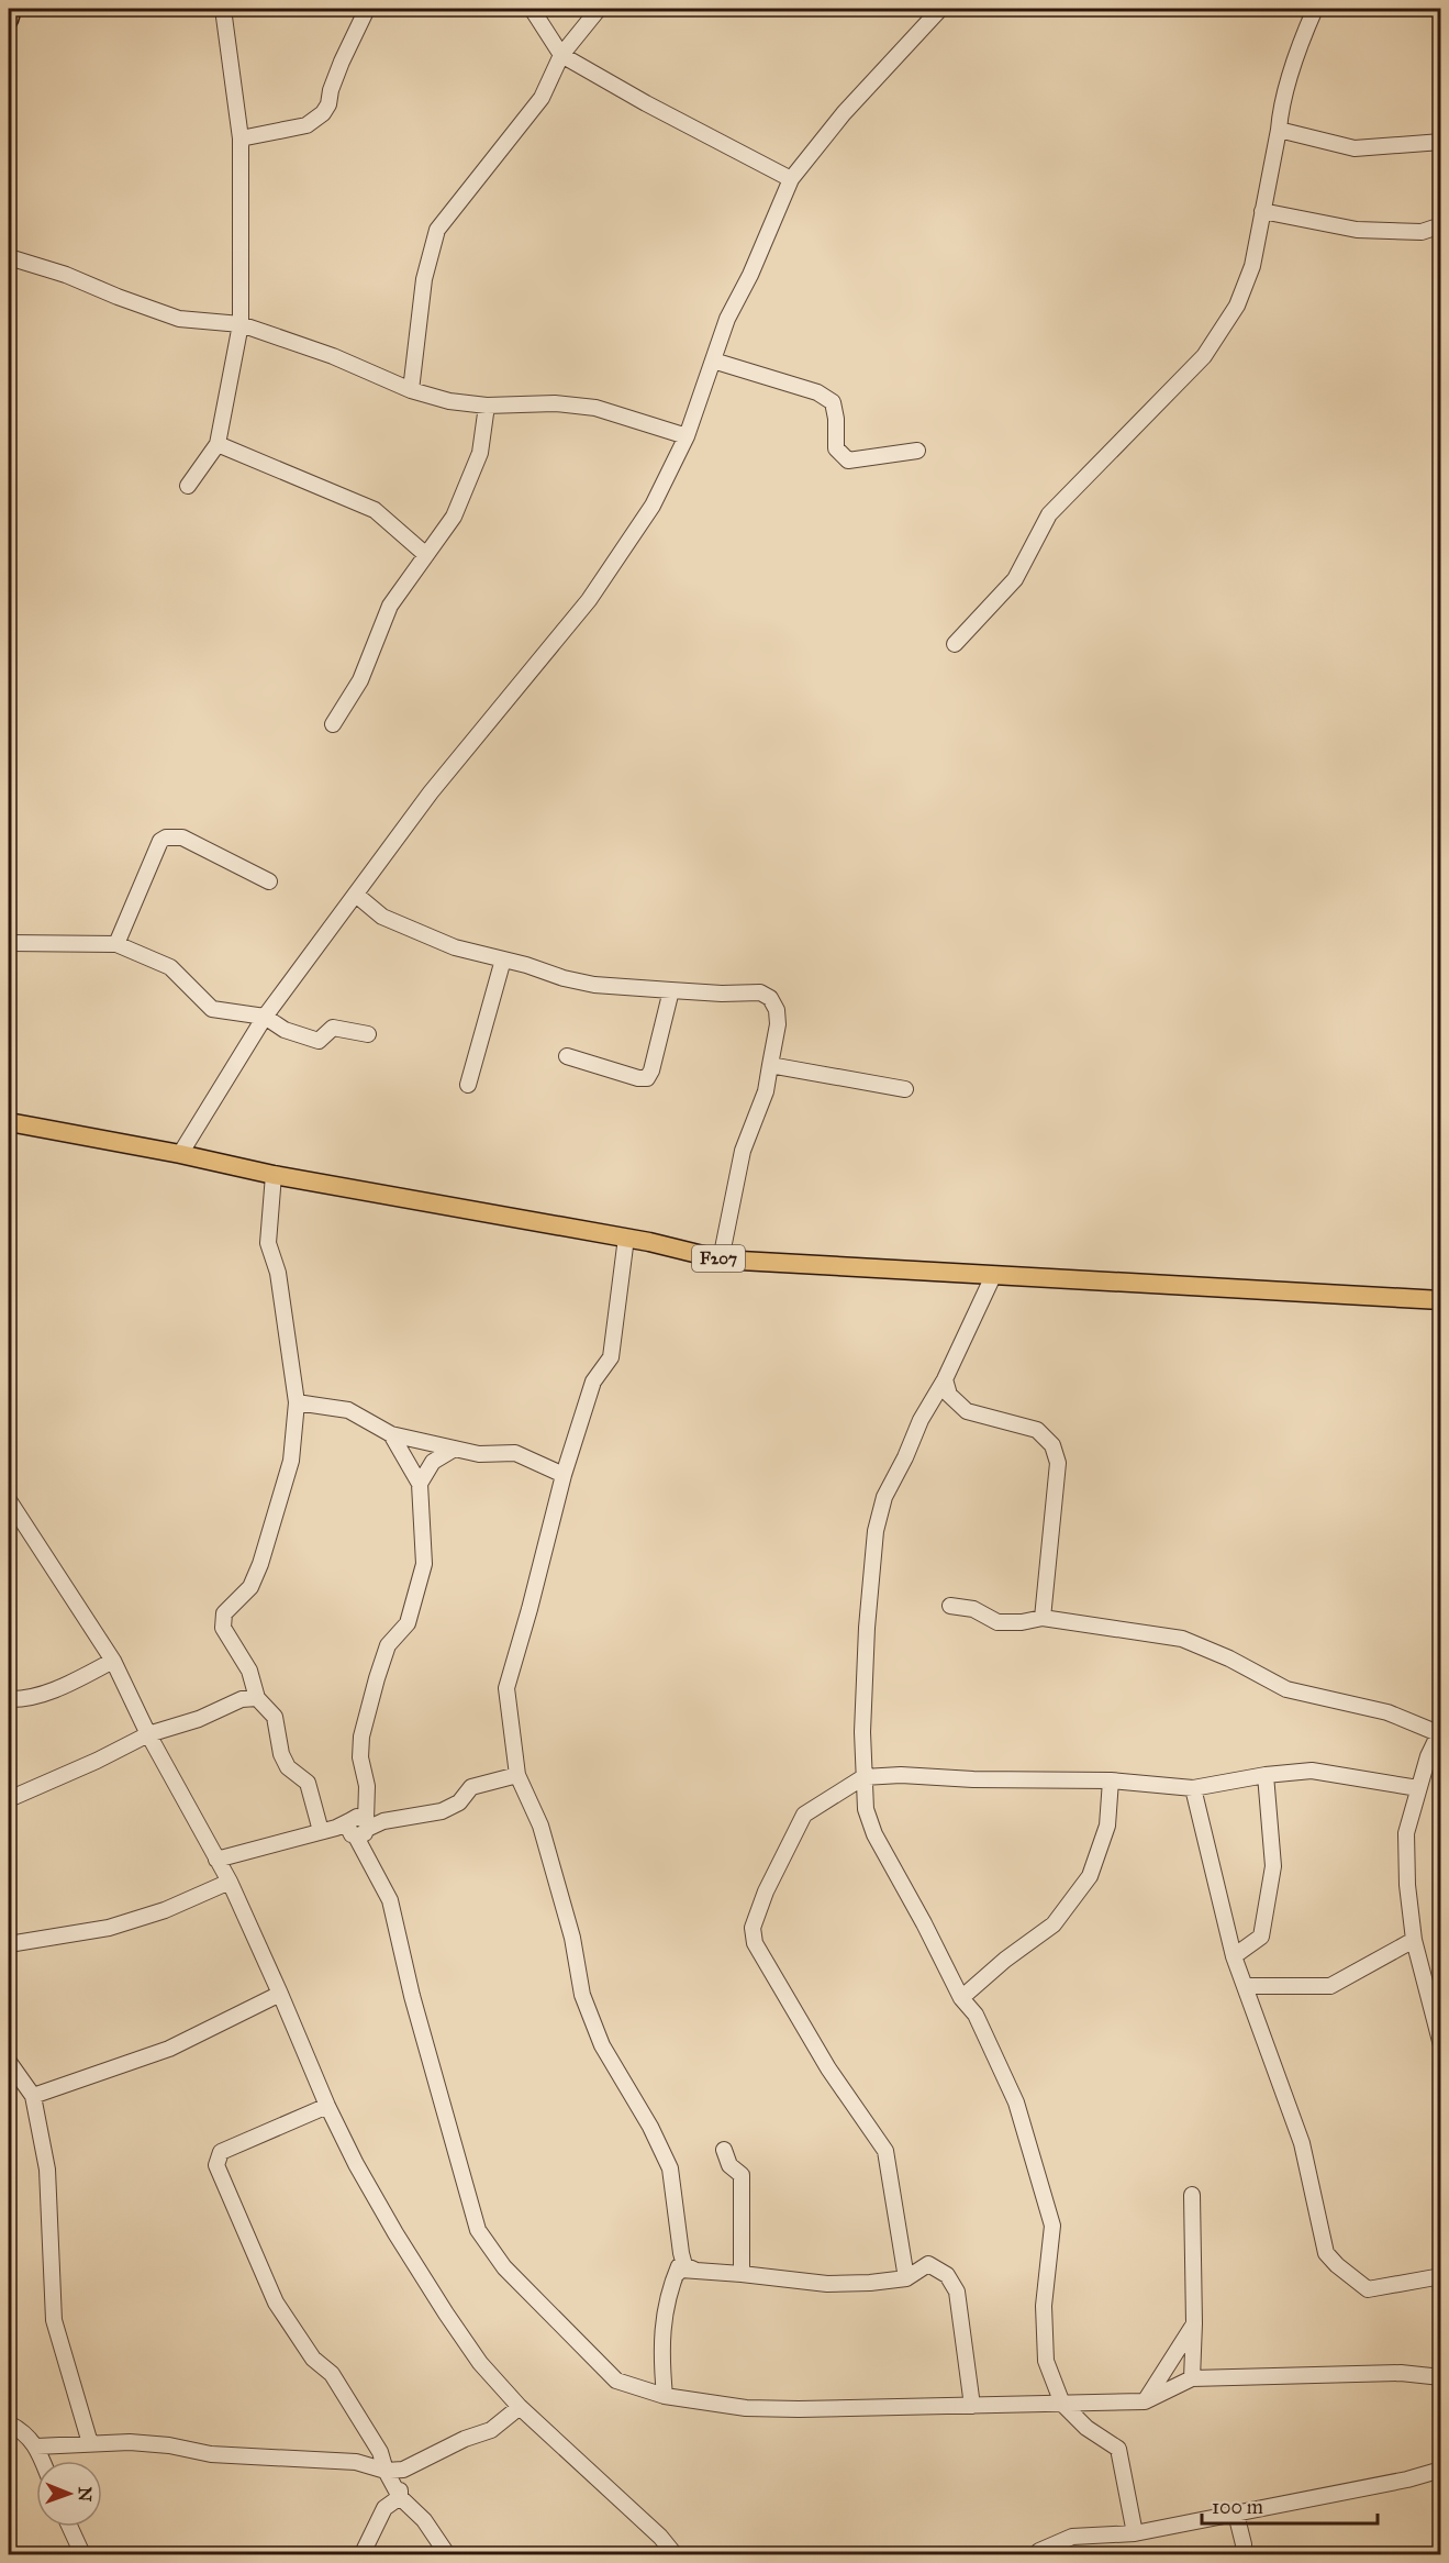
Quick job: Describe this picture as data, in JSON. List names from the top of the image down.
{
  "streets": {
    "main road": ["F207"]
  },
  "scale_bar": "100 m",
  "north": "right"
}
